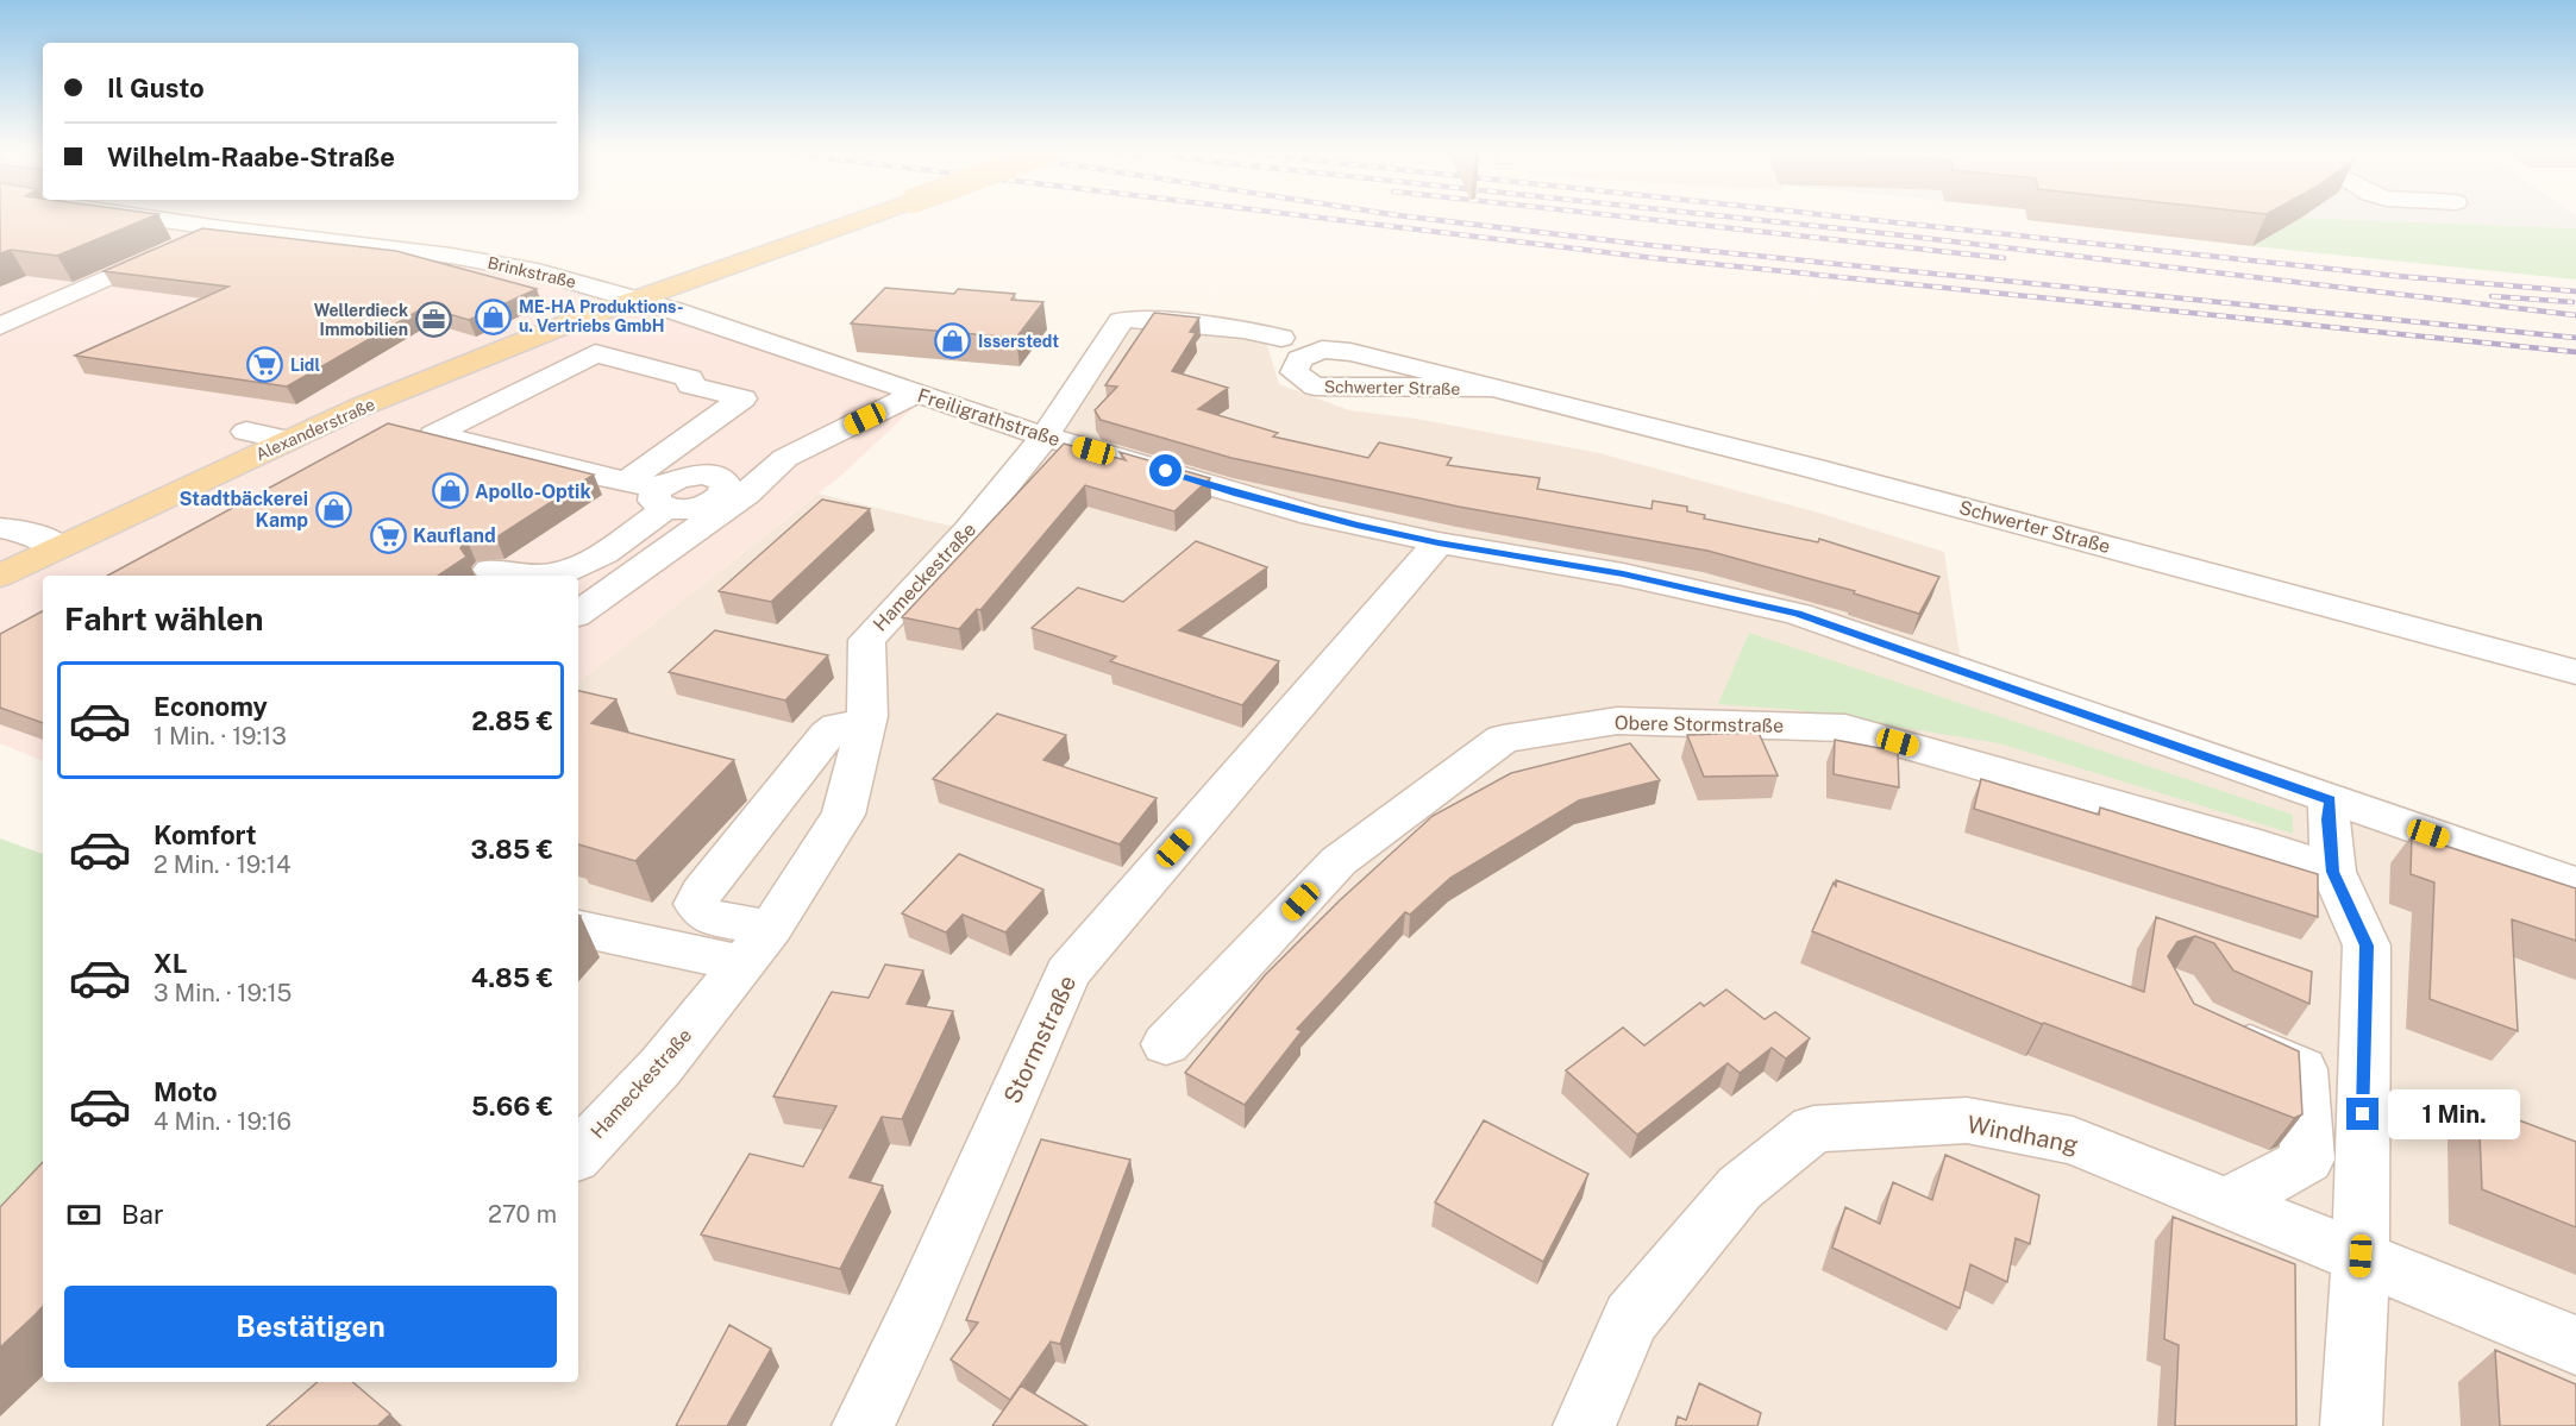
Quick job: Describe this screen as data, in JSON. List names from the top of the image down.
{
  "streets": {
    "main road": ["Alexanderstraße"],
    "street": [
      "Brinkstraße",
      "Schwerter Straße",
      "Freiligrathstraße",
      "Hameckestraße",
      "Obere Stormstraße",
      "Stormstraße",
      "Windhang"
    ]
  },
  "crossings": [
    ["Brinkstraße", "Freiligrathstraße"],
    ["Brinkstraße", "Alexanderstraße"],
    ["Freiligrathstraße", "Alexanderstraße"],
    ["Freiligrathstraße", "Hameckestraße"],
    ["Freiligrathstraße", "Stormstraße"]
  ],
  "places": {
    "shop": [
      "ME-HA Produktions- u. Vertriebs GmbH",
      "Isserstedt",
      "Apollo-Optik",
      "Stadtbäckerei Kamp"
    ],
    "office": ["Wellerdieck Immobilien"],
    "supermarket": ["Lidl", "Kaufland"]
  },
  "page": {
    "banner": ["Il Gusto", "Wilhelm-Raabe-Straße"],
    "heading": "Fahrt wählen",
    "list": [
      {
        "name": "Economy",
        "note": "1 Min. · 19:13",
        "value": "2.85 €"
      },
      {
        "name": "Komfort",
        "note": "2 Min. · 19:14",
        "value": "3.85 €"
      },
      {
        "name": "XL",
        "note": "3 Min. · 19:15",
        "value": "4.85 €"
      },
      {
        "name": "Moto",
        "note": "4 Min. · 19:16",
        "value": "5.66 €"
      }
    ],
    "bubble": "1 Min.",
    "pay": ["Bar", "270 m"],
    "buttons": "Bestätigen"
  }
}
